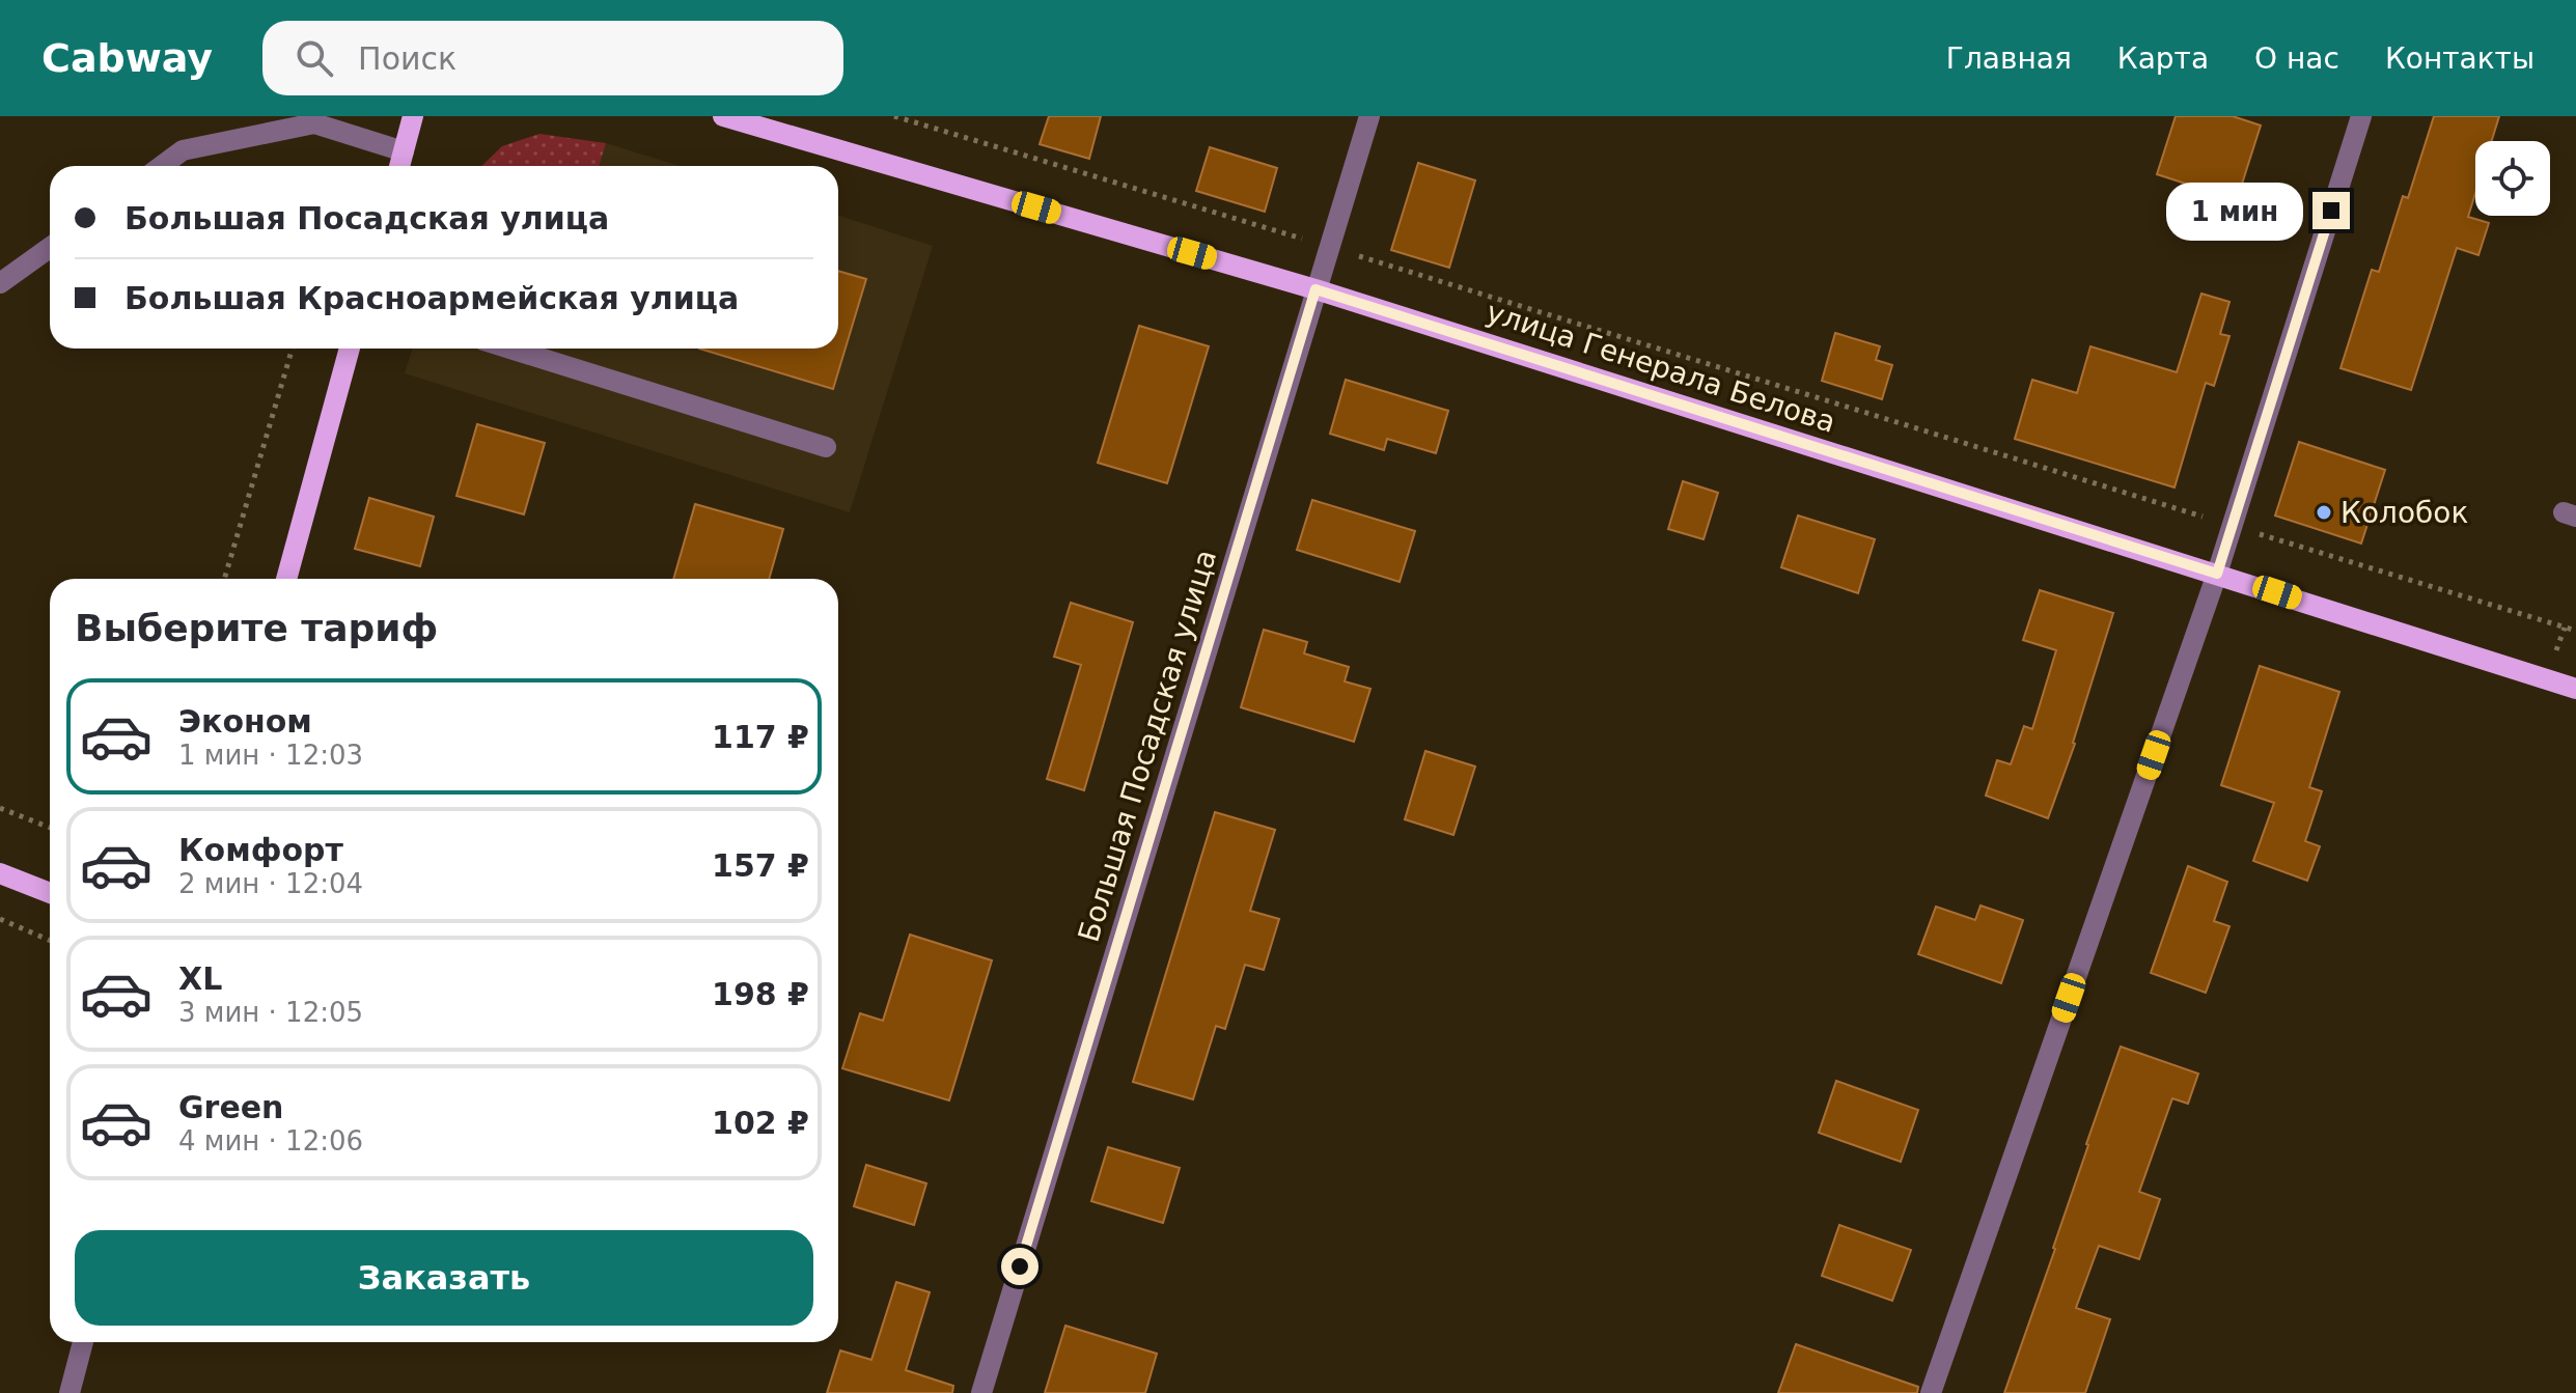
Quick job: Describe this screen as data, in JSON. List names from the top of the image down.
{
  "streets": {
    "main road": ["улица Генерала Белова"],
    "street": ["Большая Посадская улица"]
  },
  "crossings": [
    ["улица Генерала Белова", "Большая Посадская улица"]
  ],
  "places": ["Колобок"],
  "page": {
    "header": "Cabway",
    "search": "Поиск",
    "nav": [
      "Главная",
      "Карта",
      "О нас",
      "Контакты"
    ],
    "banner": ["Большая Посадская улица", "Большая Красноармейская улица"],
    "bubble": "1 мин",
    "heading": "Выберите тариф",
    "list": [
      {
        "name": "Эконом",
        "note": "1 мин · 12:03",
        "value": "117 ₽"
      },
      {
        "name": "Комфорт",
        "note": "2 мин · 12:04",
        "value": "157 ₽"
      },
      {
        "name": "XL",
        "note": "3 мин · 12:05",
        "value": "198 ₽"
      },
      {
        "name": "Green",
        "note": "4 мин · 12:06",
        "value": "102 ₽"
      }
    ],
    "buttons": "Заказать"
  }
}
